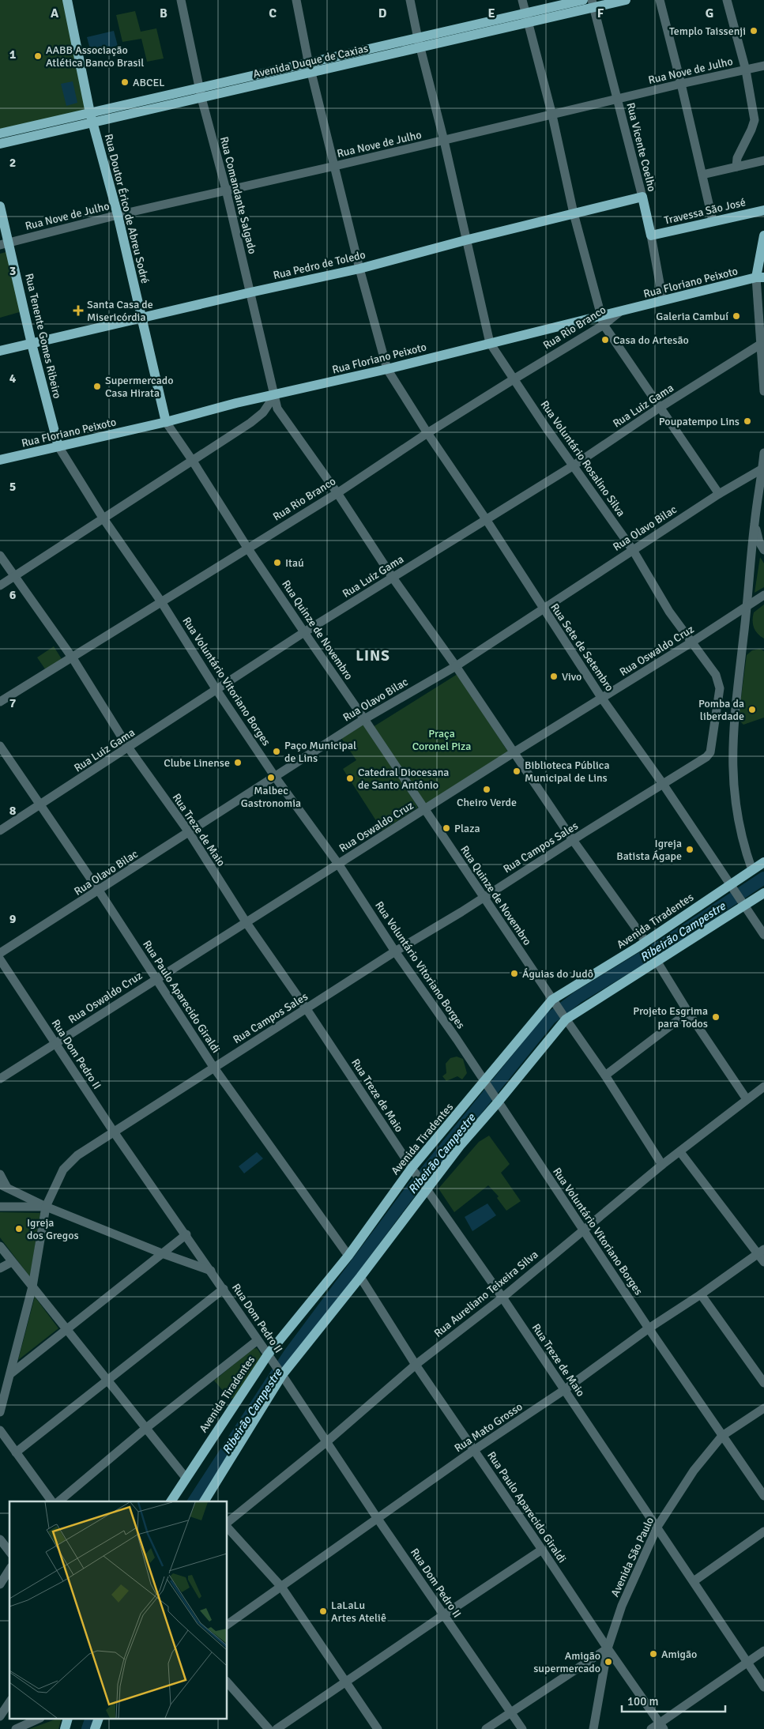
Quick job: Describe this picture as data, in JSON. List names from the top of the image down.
{
  "streets": {
    "main road": [
      "Avenida Duque de Caxias",
      "Rua Vicente Coelho",
      "Rua Doutor Érico de Abreu Sodré",
      "Travessa São José",
      "Rua Pedro de Toledo",
      "Rua Floriano Peixoto",
      "Rua Tenente Gomes Ribeiro",
      "Avenida Tiradentes"
    ],
    "street": [
      "Rua Nove de Julho",
      "Rua Comandante Salgado",
      "Rua Rio Branco",
      "Rua Luiz Gama",
      "Rua Voluntário Rosalino Silva",
      "Rua Olavo Bilac",
      "Rua Quinze de Novembro",
      "Rua Sete de Setembro",
      "Rua Oswaldo Cruz",
      "Rua Voluntário Vitoriano Borges",
      "Rua Treze de Maio",
      "Rua Campos Sales",
      "Rua Paulo Aparecido Giraldi",
      "Rua Dom Pedro II",
      "Rua Aureliano Teixeira Silva",
      "Rua Mato Grosso",
      "Avenida São Paulo"
    ]
  },
  "crossings": [
    ["Avenida Duque de Caxias", "Rua Vicente Coelho"],
    ["Avenida Duque de Caxias", "Rua Comandante Salgado"],
    ["Avenida Duque de Caxias", "Rua Doutor Érico de Abreu Sodré"],
    ["Avenida Duque de Caxias", "Rua Voluntário Rosalino Silva"],
    ["Avenida Duque de Caxias", "Rua Sete de Setembro"],
    ["Rua Nove de Julho", "Rua Vicente Coelho"],
    ["Rua Nove de Julho", "Rua Comandante Salgado"],
    ["Rua Nove de Julho", "Rua Doutor Érico de Abreu Sodré"],
    ["Rua Nove de Julho", "Rua Tenente Gomes Ribeiro"],
    ["Rua Nove de Julho", "Rua Voluntário Rosalino Silva"],
    ["Rua Nove de Julho", "Rua Sete de Setembro"],
    ["Rua Vicente Coelho", "Travessa São José"],
    ["Rua Vicente Coelho", "Rua Pedro de Toledo"],
    ["Rua Vicente Coelho", "Rua Floriano Peixoto"],
    ["Rua Comandante Salgado", "Rua Pedro de Toledo"],
    ["Rua Comandante Salgado", "Rua Floriano Peixoto"],
    ["Rua Comandante Salgado", "Rua Rio Branco"],
    ["Rua Comandante Salgado", "Rua Luiz Gama"],
    ["Rua Comandante Salgado", "Rua Olavo Bilac"],
    ["Rua Comandante Salgado", "Rua Oswaldo Cruz"],
    ["Rua Comandante Salgado", "Rua Campos Sales"],
    ["Rua Comandante Salgado", "Avenida Tiradentes"],
    ["Rua Doutor Érico de Abreu Sodré", "Rua Pedro de Toledo"],
    ["Rua Doutor Érico de Abreu Sodré", "Rua Floriano Peixoto"],
    ["Rua Doutor Érico de Abreu Sodré", "Rua Quinze de Novembro"],
    ["Rua Pedro de Toledo", "Rua Tenente Gomes Ribeiro"],
    ["Rua Pedro de Toledo", "Rua Voluntário Rosalino Silva"],
    ["Rua Pedro de Toledo", "Rua Sete de Setembro"],
    ["Rua Floriano Peixoto", "Rua Rio Branco"],
    ["Rua Floriano Peixoto", "Rua Tenente Gomes Ribeiro"],
    ["Rua Floriano Peixoto", "Rua Voluntário Rosalino Silva"],
    ["Rua Floriano Peixoto", "Rua Quinze de Novembro"],
    ["Rua Floriano Peixoto", "Rua Sete de Setembro"],
    ["Rua Floriano Peixoto", "Rua Voluntário Vitoriano Borges"],
    ["Rua Rio Branco", "Rua Voluntário Rosalino Silva"],
    ["Rua Rio Branco", "Rua Quinze de Novembro"],
    ["Rua Rio Branco", "Rua Sete de Setembro"],
    ["Rua Rio Branco", "Rua Voluntário Vitoriano Borges"],
    ["Rua Rio Branco", "Rua Treze de Maio"],
    ["Rua Tenente Gomes Ribeiro", "Rua Voluntário Vitoriano Borges"],
    ["Rua Luiz Gama", "Rua Voluntário Rosalino Silva"],
    ["Rua Luiz Gama", "Rua Quinze de Novembro"],
    ["Rua Luiz Gama", "Rua Sete de Setembro"],
    ["Rua Luiz Gama", "Rua Voluntário Vitoriano Borges"],
    ["Rua Luiz Gama", "Rua Treze de Maio"],
    ["Rua Luiz Gama", "Rua Paulo Aparecido Giraldi"],
    ["Rua Voluntário Rosalino Silva", "Rua Olavo Bilac"],
    ["Rua Voluntário Rosalino Silva", "Rua Oswaldo Cruz"],
    ["Rua Voluntário Rosalino Silva", "Rua Campos Sales"],
    ["Rua Olavo Bilac", "Rua Quinze de Novembro"],
    ["Rua Olavo Bilac", "Rua Sete de Setembro"],
    ["Rua Olavo Bilac", "Rua Voluntário Vitoriano Borges"],
    ["Rua Olavo Bilac", "Rua Treze de Maio"],
    ["Rua Olavo Bilac", "Rua Paulo Aparecido Giraldi"],
    ["Rua Quinze de Novembro", "Rua Oswaldo Cruz"],
    ["Rua Quinze de Novembro", "Rua Campos Sales"],
    ["Rua Quinze de Novembro", "Avenida Tiradentes"],
    ["Rua Quinze de Novembro", "Rua Aureliano Teixeira Silva"],
    ["Rua Sete de Setembro", "Rua Oswaldo Cruz"],
    ["Rua Sete de Setembro", "Rua Campos Sales"],
    ["Rua Sete de Setembro", "Avenida Tiradentes"],
    ["Rua Oswaldo Cruz", "Rua Voluntário Vitoriano Borges"],
    ["Rua Oswaldo Cruz", "Rua Treze de Maio"],
    ["Rua Oswaldo Cruz", "Rua Paulo Aparecido Giraldi"],
    ["Rua Oswaldo Cruz", "Rua Dom Pedro II"],
    ["Rua Voluntário Vitoriano Borges", "Rua Campos Sales"],
    ["Rua Voluntário Vitoriano Borges", "Avenida Tiradentes"],
    ["Rua Voluntário Vitoriano Borges", "Rua Aureliano Teixeira Silva"],
    ["Rua Voluntário Vitoriano Borges", "Rua Mato Grosso"],
    ["Rua Voluntário Vitoriano Borges", "Avenida São Paulo"],
    ["Rua Treze de Maio", "Rua Campos Sales"],
    ["Rua Treze de Maio", "Avenida Tiradentes"],
    ["Rua Treze de Maio", "Rua Aureliano Teixeira Silva"],
    ["Rua Treze de Maio", "Rua Mato Grosso"],
    ["Rua Treze de Maio", "Avenida São Paulo"],
    ["Rua Campos Sales", "Rua Paulo Aparecido Giraldi"],
    ["Rua Campos Sales", "Rua Dom Pedro II"],
    ["Avenida Tiradentes", "Rua Paulo Aparecido Giraldi"],
    ["Avenida Tiradentes", "Rua Dom Pedro II"],
    ["Rua Paulo Aparecido Giraldi", "Rua Aureliano Teixeira Silva"],
    ["Rua Paulo Aparecido Giraldi", "Rua Mato Grosso"],
    ["Rua Paulo Aparecido Giraldi", "Avenida São Paulo"],
    ["Rua Dom Pedro II", "Rua Aureliano Teixeira Silva"],
    ["Rua Dom Pedro II", "Rua Mato Grosso"]
  ],
  "districts": ["LINS"],
  "water": ["Ribeirão Campestre"],
  "parks": ["Praça Coronel Piza"],
  "places": {
    "other": [
      "Templo Taissenji",
      "AABB Associação Atlética Banco Brasil",
      "ABCEL",
      "Galeria Cambuí",
      "Casa do Artesão",
      "Supermercado Casa Hirata",
      "Poupatempo Lins",
      "Itaú",
      "Vivo",
      "Pomba da liberdade",
      "Paço Municipal de Lins",
      "Clube Linense",
      "Biblioteca Pública Municipal de Lins",
      "Malbec Gastronomia",
      "Catedral Diocesana de Santo Antônio",
      "Cheiro Verde",
      "Plaza",
      "Igreja Batista Ágape",
      "Águias do Judô",
      "Projeto Esgrima para Todos",
      "Igreja dos Gregos",
      "LaLaLu Artes Ateliê",
      "Amigão",
      "Amigão supermercado"
    ],
    "health": ["Santa Casa de Misericórdia"]
  },
  "scale_bar": "100 m",
  "grid": {
    "columns": [
      "A",
      "B",
      "C",
      "D",
      "E",
      "F",
      "G"
    ],
    "rows": [
      "1",
      "2",
      "3",
      "4",
      "5",
      "6",
      "7",
      "8",
      "9"
    ]
  }
}
